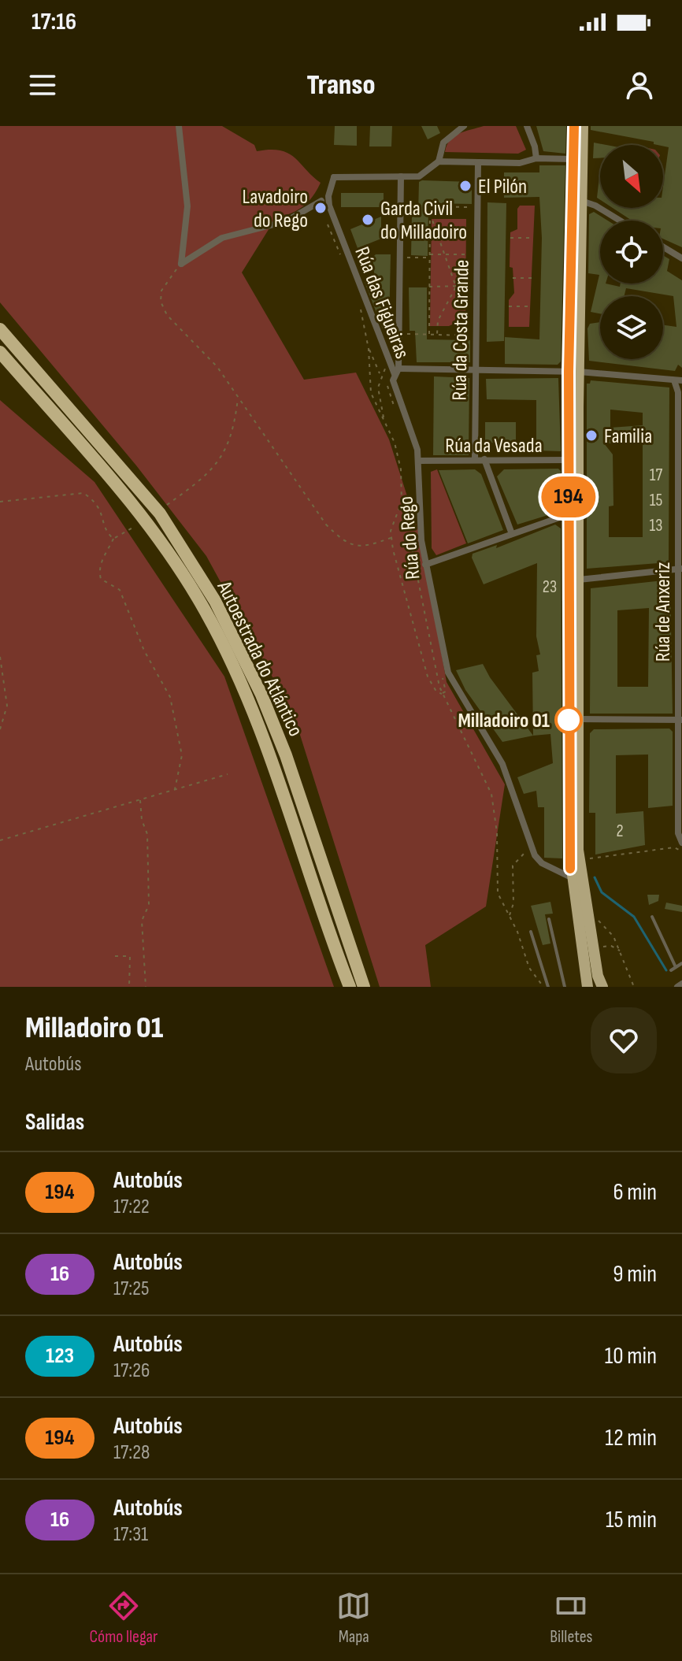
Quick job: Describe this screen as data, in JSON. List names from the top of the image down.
{
  "streets": {
    "highway": ["Autoestrada do Atlántico"],
    "street": [
      "Rúa das Figueiras",
      "Rúa da Costa Grande",
      "Rúa da Vesada",
      "Rúa do Rego",
      "Rúa de Anxeriz"
    ]
  },
  "crossings": [
    ["Rúa das Figueiras", "Rúa da Costa Grande"],
    ["Rúa das Figueiras", "Rúa do Rego"],
    ["Rúa das Figueiras", "Rúa de Anxeriz"],
    ["Rúa da Costa Grande", "Rúa da Vesada"],
    ["Rúa da Vesada", "Rúa do Rego"]
  ],
  "places": [
    "El Pilón",
    "Lavadoiro do Rego",
    "Garda Civil do Milladoiro",
    "Familia",
    "Milladoiro 01"
  ],
  "lines": ["bus line 194"],
  "house_numbers": [
    "17",
    "15",
    "13",
    "23",
    "2"
  ],
  "north": "bottom right",
  "page": {
    "status": "17:16",
    "header": "Transo",
    "on_map": "194",
    "heading": [
      ["Milladoiro 01", "Autobús"],
      "Salidas"
    ],
    "list": [
      {
        "mark": "194",
        "name": "Autobús",
        "note": "17:22",
        "value": "6 min"
      },
      {
        "mark": "16",
        "name": "Autobús",
        "note": "17:25",
        "value": "9 min"
      },
      {
        "mark": "123",
        "name": "Autobús",
        "note": "17:26",
        "value": "10 min"
      },
      {
        "mark": "194",
        "name": "Autobús",
        "note": "17:28",
        "value": "12 min"
      },
      {
        "mark": "16",
        "name": "Autobús",
        "note": "17:31",
        "value": "15 min"
      }
    ],
    "tabs": ["Cómo llegar", "Mapa", "Billetes"]
  }
}
